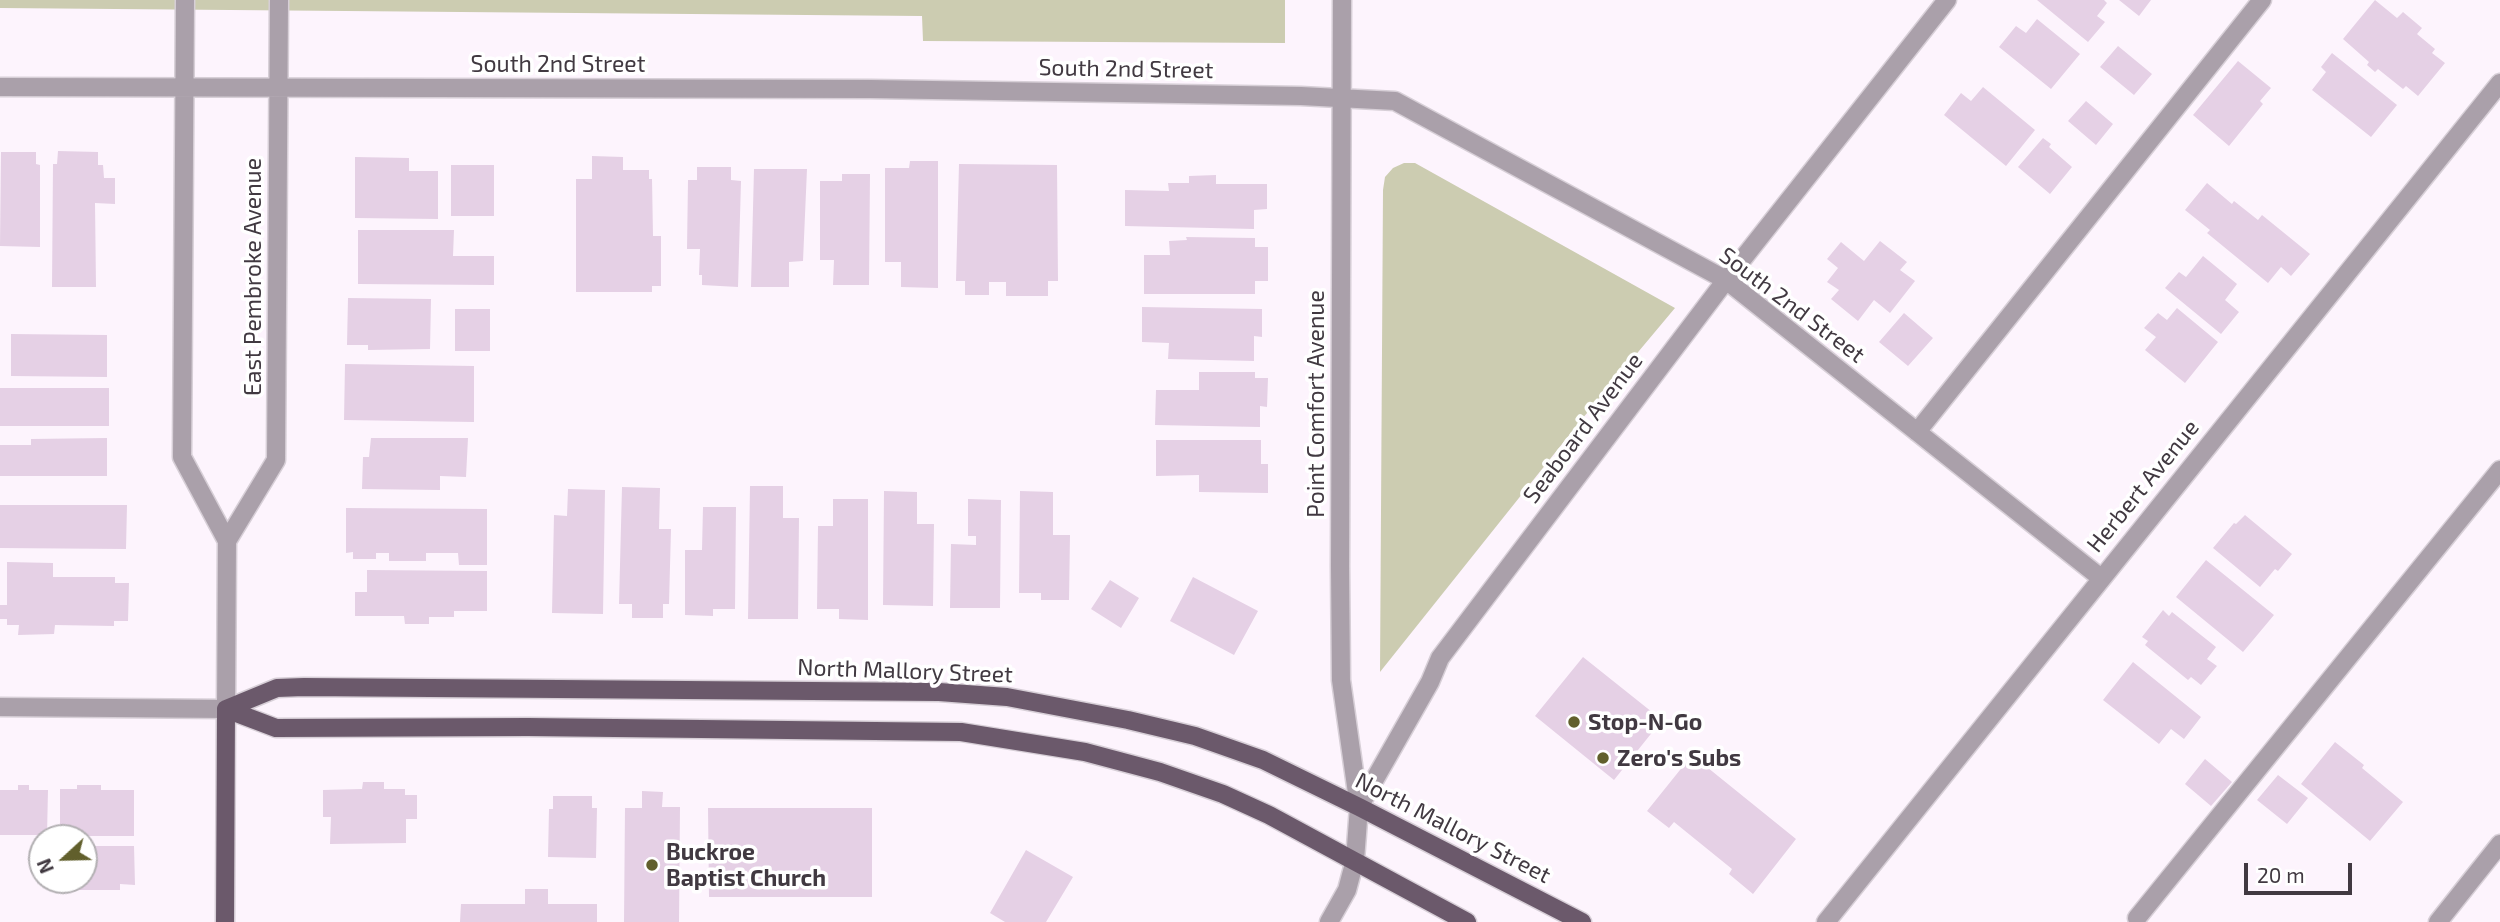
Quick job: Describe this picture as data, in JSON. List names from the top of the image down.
{
  "streets": {
    "main road": ["North Mallory Street"],
    "street": [
      "South 2nd Street",
      "East Pembroke Avenue",
      "Point Comfort Avenue",
      "Seaboard Avenue",
      "Herbert Avenue"
    ]
  },
  "crossings": [
    ["South 2nd Street", "East Pembroke Avenue"],
    ["South 2nd Street", "Point Comfort Avenue"],
    ["South 2nd Street", "Seaboard Avenue"],
    ["South 2nd Street", "Herbert Avenue"],
    ["Point Comfort Avenue", "Seaboard Avenue"],
    ["Point Comfort Avenue", "North Mallory Street"],
    ["Seaboard Avenue", "North Mallory Street"]
  ],
  "places": ["Stop-N-Go", "Zero's Subs", "Buckroe Baptist Church"],
  "scale_bar": "20 m",
  "north": "left"
}
